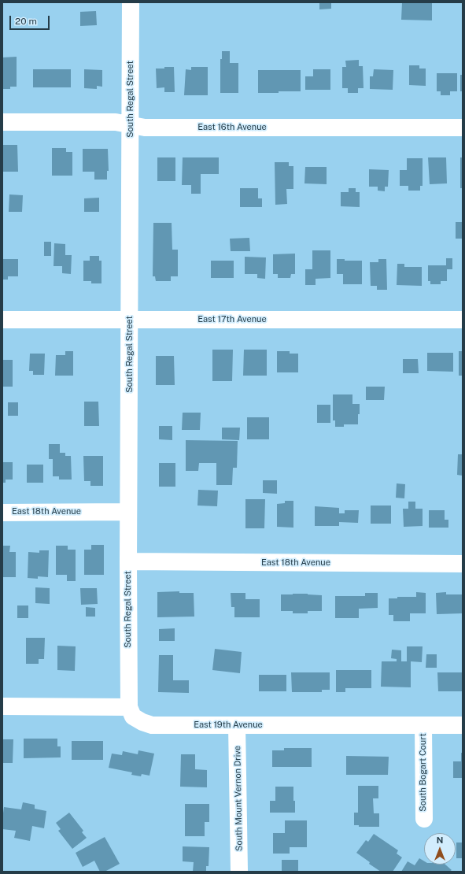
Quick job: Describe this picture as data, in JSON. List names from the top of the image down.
{
  "streets": {
    "street": [
      "South Regal Street",
      "East 16th Avenue",
      "East 17th Avenue",
      "East 18th Avenue",
      "East 19th Avenue",
      "South Bogart Court",
      "South Mount Vernon Drive"
    ]
  },
  "crossings": [
    ["South Regal Street", "East 16th Avenue"],
    ["South Regal Street", "East 17th Avenue"],
    ["South Regal Street", "East 18th Avenue"],
    ["South Regal Street", "East 19th Avenue"],
    ["East 19th Avenue", "South Bogart Court"],
    ["East 19th Avenue", "South Mount Vernon Drive"]
  ],
  "scale_bar": "20 m",
  "north": "top"
}
